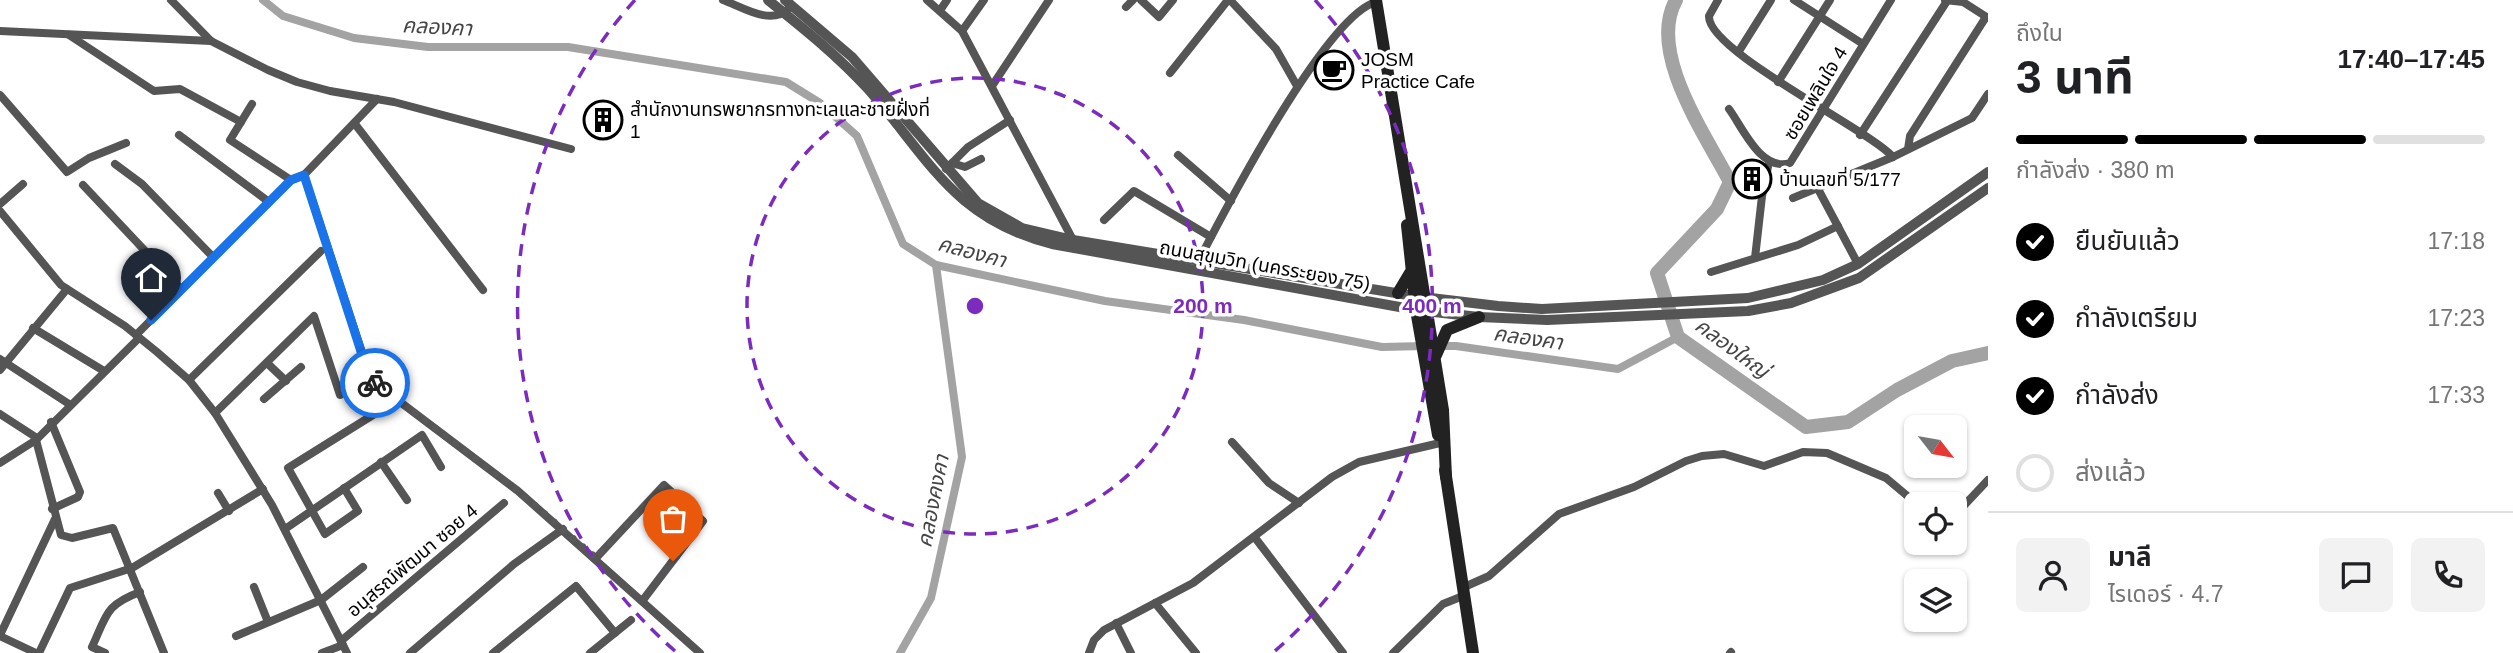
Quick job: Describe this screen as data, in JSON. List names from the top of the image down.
{
  "streets": {
    "street": ["ซอยเพลินใจ 4", "ถนนสุขุมวิท (นครระยอง 75)", "อนุสรณ์พัฒนา ซอย 4"]
  },
  "water": ["คลองคา", "คลองใหญ่", "คลองคงคา"],
  "places": {
    "cafe": ["JOSM Practice Cafe"],
    "building": ["สำนักงานทรพยากรทางทะเลและชายฝั่งที่ 1", "บ้านเลขที่ 5/177"]
  },
  "north": "bottom right",
  "page": {
    "heading": ["3 นาที", "ถึงใน", "17:40–17:45"],
    "panel": ["มาลี", "ไรเดอร์ · 4.7"],
    "bar": "กำลังส่ง · 380 m",
    "list": [
      ["ยืนยันแล้ว", "17:18"],
      ["กำลังเตรียม", "17:23"],
      ["กำลังส่ง", "17:33"],
      "ส่งแล้ว"
    ]
  },
  "rings": ["200 m", "400 m"]
}
